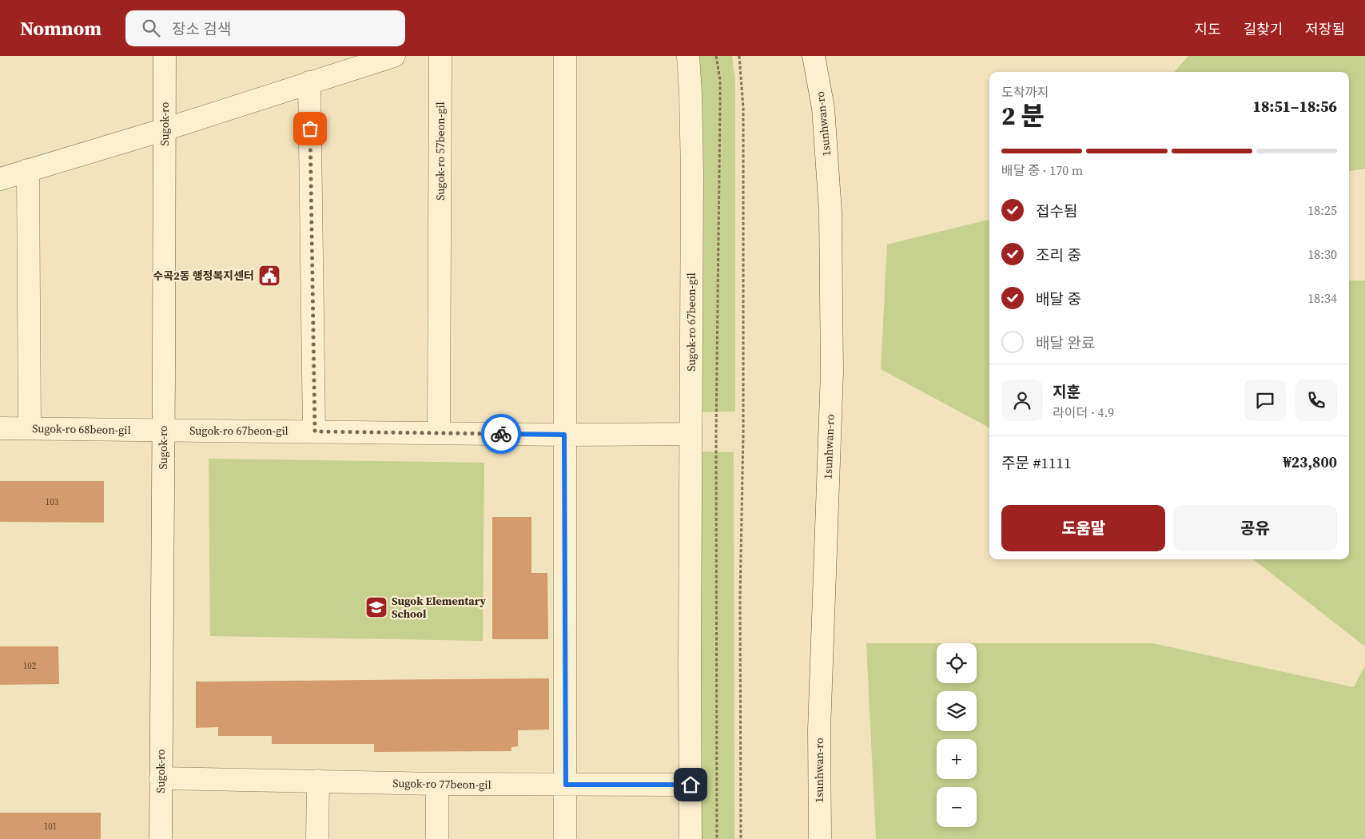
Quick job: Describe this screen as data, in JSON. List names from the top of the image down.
{
  "streets": {
    "street": [
      "Sugok-ro",
      "1sunhwan-ro",
      "Sugok-ro 57beon-gil",
      "Sugok-ro 67beon-gil",
      "Sugok-ro 68beon-gil",
      "Sugok-ro 77beon-gil"
    ]
  },
  "crossings": [
    ["Sugok-ro", "Sugok-ro 67beon-gil"],
    ["Sugok-ro", "Sugok-ro 68beon-gil"],
    ["Sugok-ro", "Sugok-ro 77beon-gil"],
    ["Sugok-ro 57beon-gil", "Sugok-ro 67beon-gil"],
    ["Sugok-ro 67beon-gil", "Sugok-ro 68beon-gil"],
    ["Sugok-ro 67beon-gil", "Sugok-ro 77beon-gil"]
  ],
  "places": {
    "public building": ["수곡2동 행정복지센터"],
    "school or university": ["Sugok Elementary School"]
  },
  "house_numbers": ["103", "102", "101"],
  "page": {
    "header": "Nomnom",
    "search": "장소 검색",
    "nav": ["지도", "길찾기", "저장됨"],
    "heading": ["2 분", "도착까지", "18:51–18:56"],
    "panel": [
      "지훈",
      "라이더 · 4.9",
      "주문 #1111",
      "₩23,800"
    ],
    "bar": "배달 중 · 170 m",
    "list": [
      ["접수됨", "18:25"],
      ["조리 중", "18:30"],
      ["배달 중", "18:34"],
      "배달 완료"
    ],
    "buttons": ["도움말", "공유"],
    "map_buttons": ["+", "−"]
  }
}
